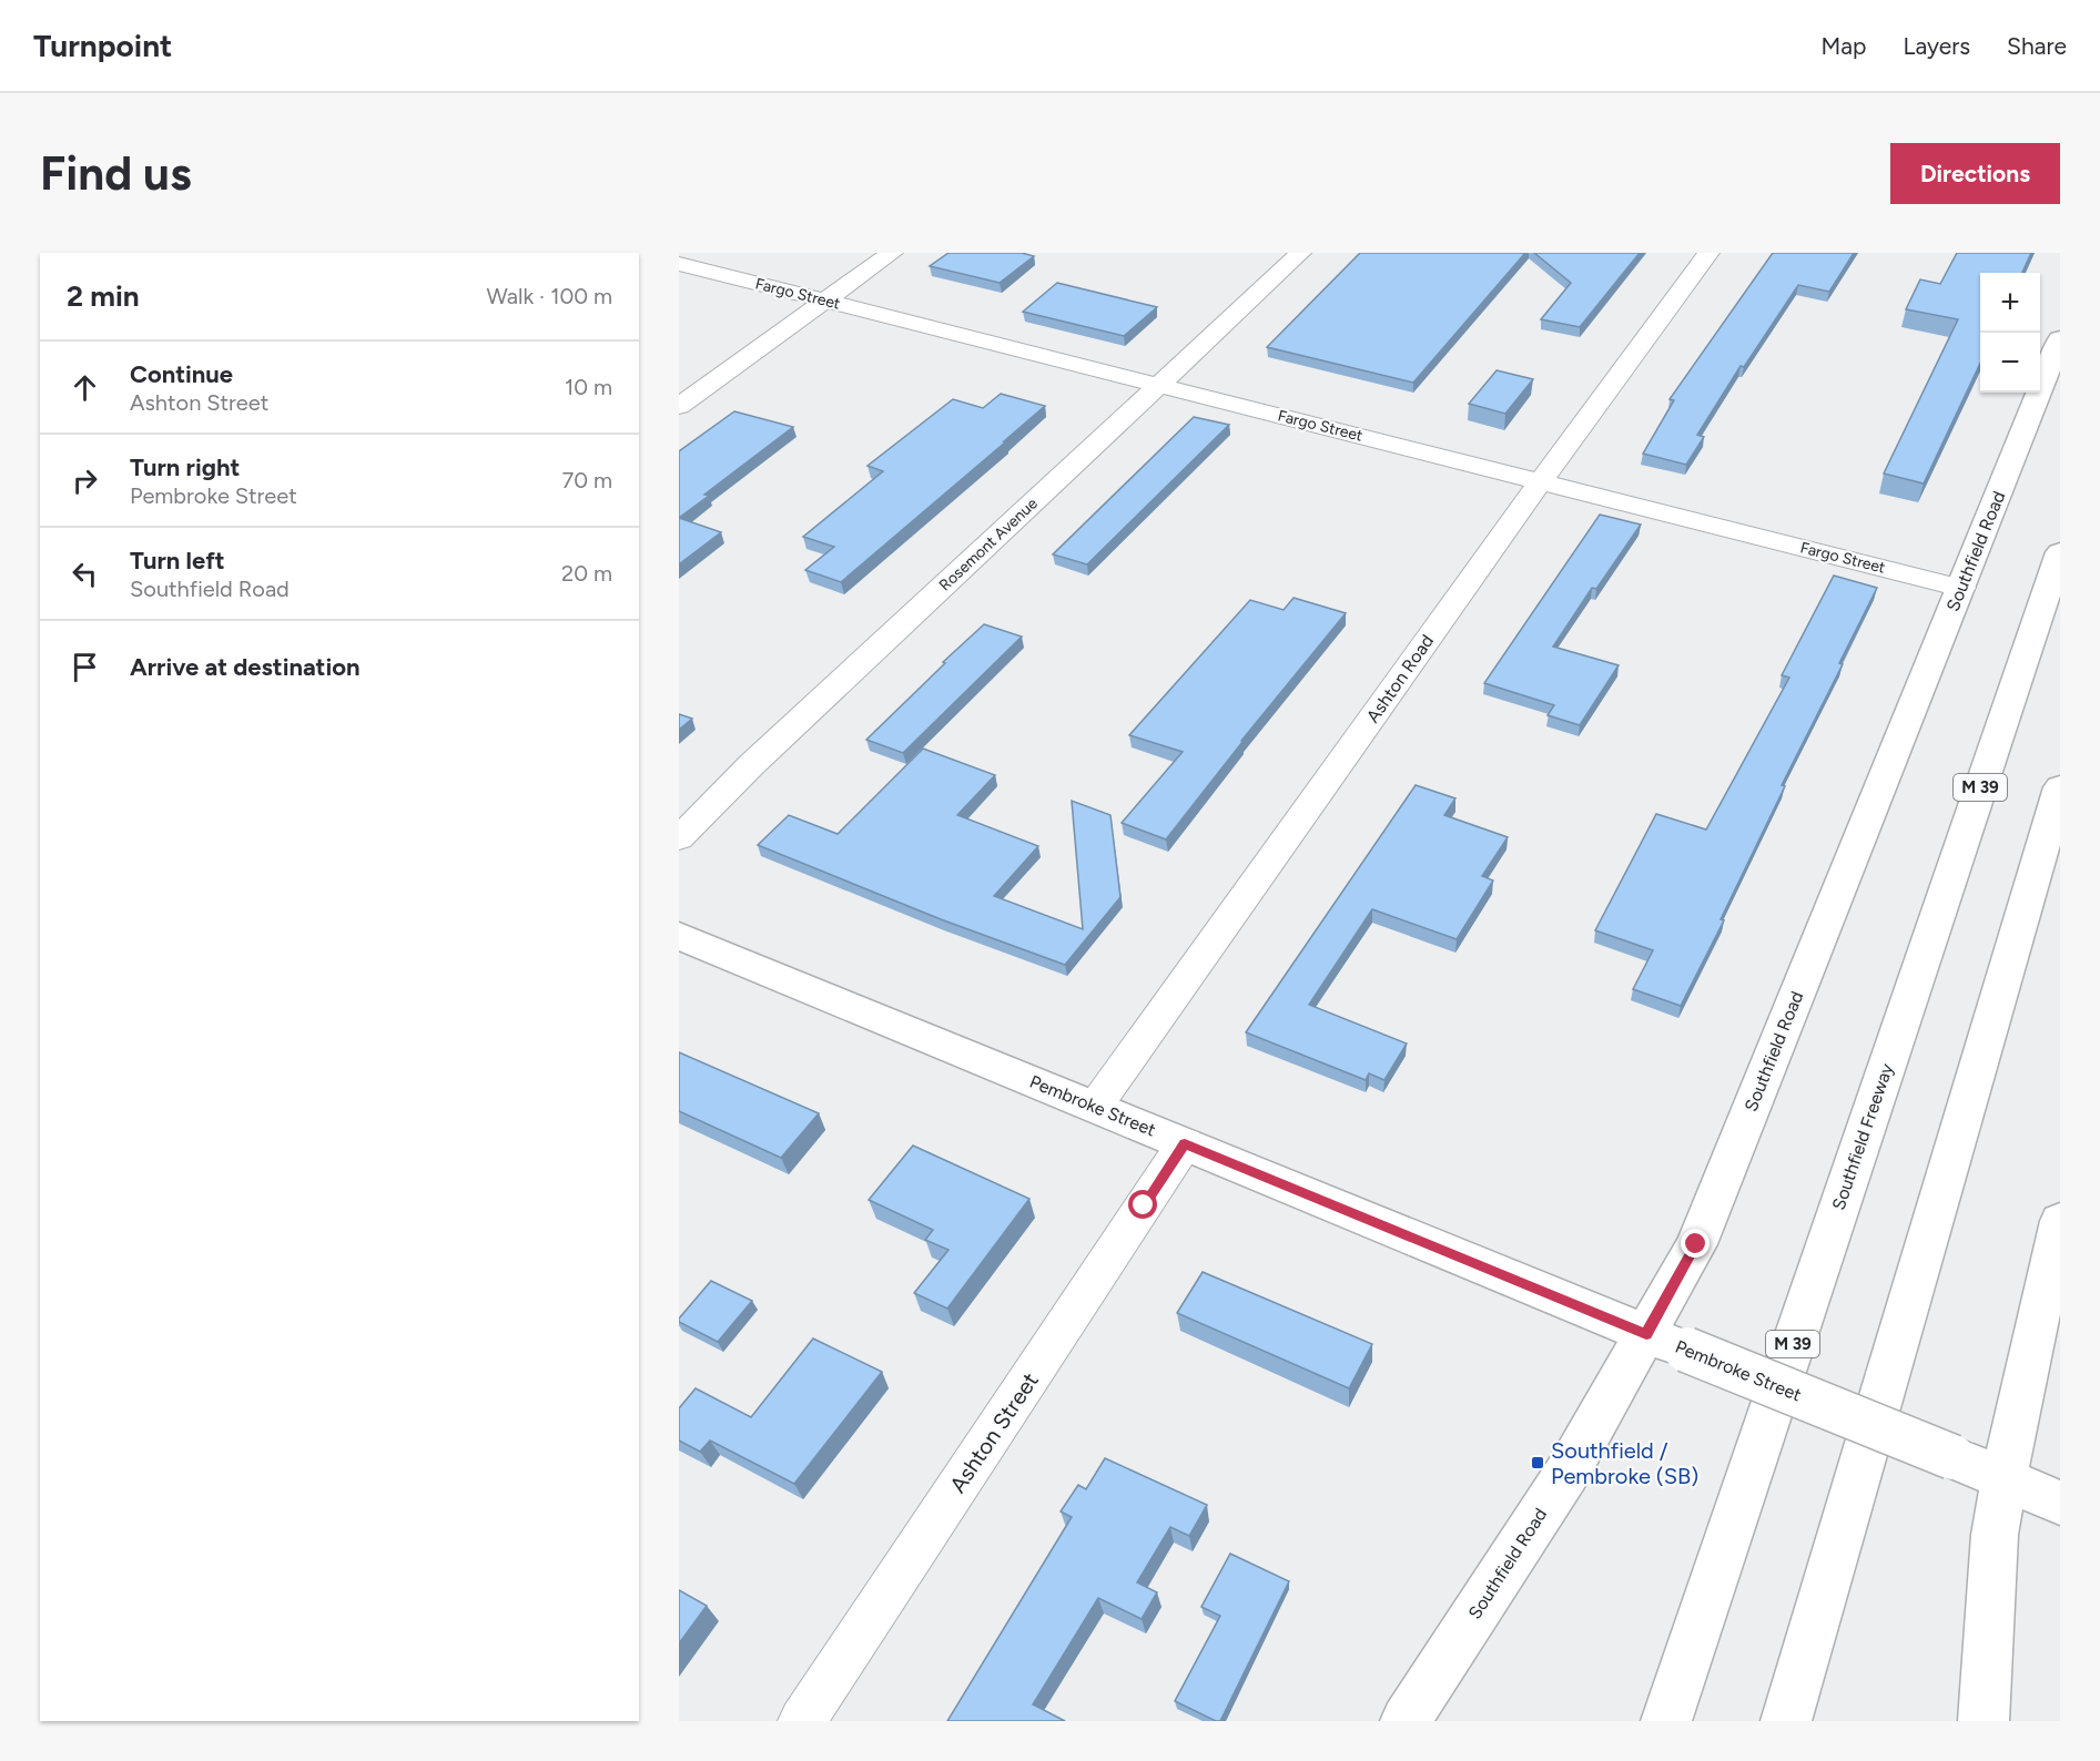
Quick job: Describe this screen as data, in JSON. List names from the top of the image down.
{
  "streets": {
    "main road": [
      "Southfield Road",
      "M 39",
      "Pembroke Street",
      "Southfield Freeway"
    ],
    "street": [
      "Fargo Street",
      "Rosemont Avenue",
      "Ashton Road",
      "Ashton Street"
    ]
  },
  "crossings": [
    ["Fargo Street", "Rosemont Avenue"],
    ["Fargo Street", "Southfield Road"],
    ["Fargo Street", "Ashton Road"],
    ["Southfield Road", "Pembroke Street"],
    ["Ashton Road", "Pembroke Street"],
    ["Pembroke Street", "Ashton Street"]
  ],
  "places": {
    "transit": ["Southfield / Pembroke (SB)"]
  },
  "page": {
    "header": "Turnpoint",
    "nav": ["Map", "Layers", "Share"],
    "buttons": "Directions",
    "title": "Find us",
    "heading": ["2 min", "Walk · 100 m"],
    "map_buttons": ["+", "−"],
    "list": [
      ["Continue", "Ashton Street", "10 m"],
      ["Turn right", "Pembroke Street", "70 m"],
      ["Turn left", "Southfield Road", "20 m"],
      "Arrive at destination"
    ]
  }
}
